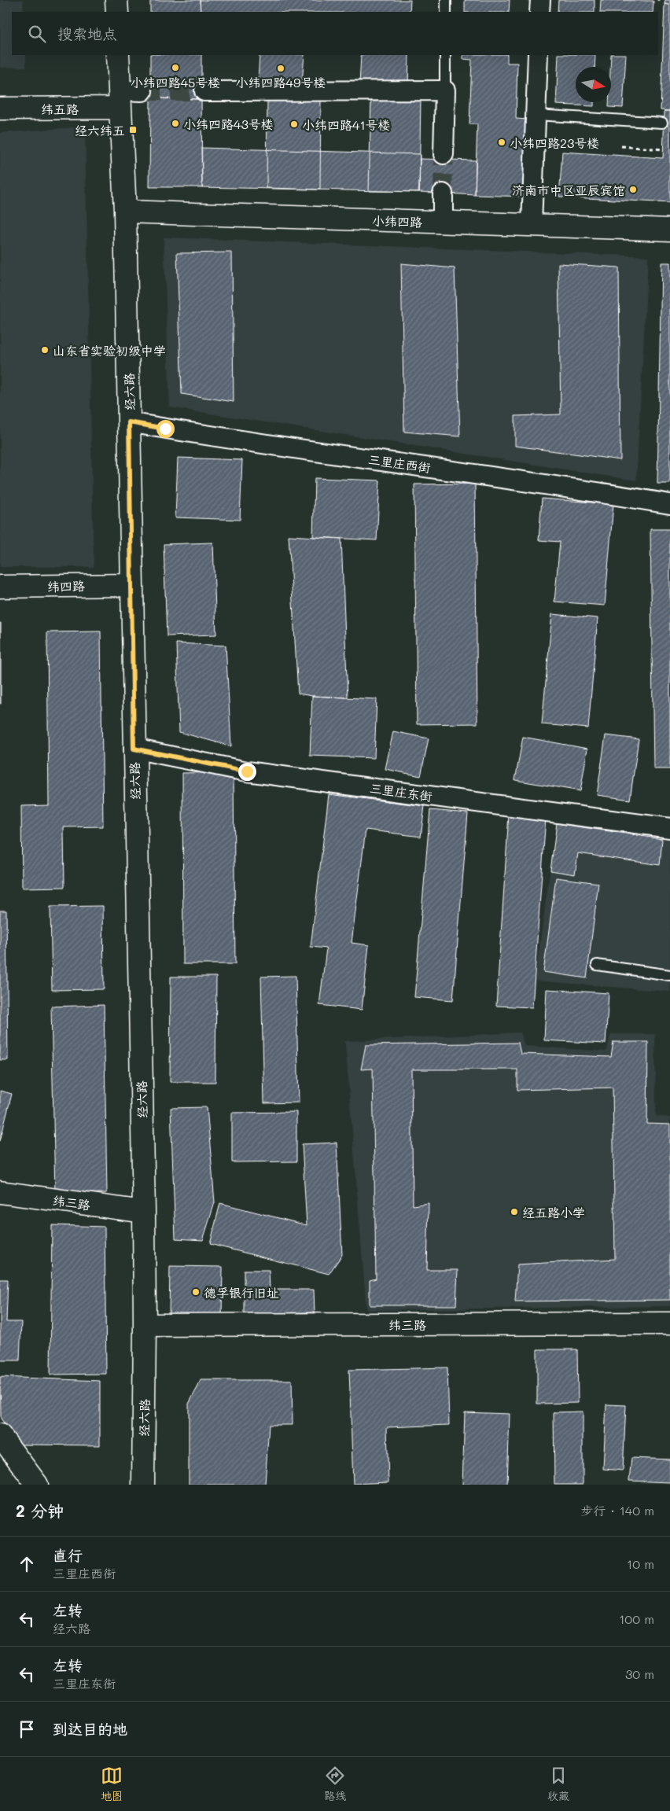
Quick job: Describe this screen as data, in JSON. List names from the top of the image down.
{
  "streets": {
    "street": [
      "纬五路",
      "小纬四路",
      "经六路",
      "三里庄西街",
      "纬四路",
      "三里庄东街",
      "纬三路"
    ]
  },
  "crossings": [
    ["纬五路", "经六路"],
    ["小纬四路", "经六路"],
    ["经六路", "三里庄西街"],
    ["经六路", "纬四路"],
    ["经六路", "三里庄东街"],
    ["经六路", "纬三路"]
  ],
  "places": {
    "other": [
      "小纬四路45号楼",
      "小纬四路49号楼",
      "小纬四路43号楼",
      "小纬四路41号楼",
      "小纬四路23号楼",
      "济南市中区亚辰宾馆",
      "山东省实验初级中学",
      "经五路小学",
      "德孚银行旧址"
    ],
    "transit": ["经六纬五"]
  },
  "north": "right",
  "page": {
    "search": "搜索地点",
    "heading": ["2 分钟", "步行 · 140 m"],
    "list": [
      ["直行", "三里庄西街", "10 m"],
      ["左转", "经六路", "100 m"],
      ["左转", "三里庄东街", "30 m"],
      "到达目的地"
    ],
    "nav": ["地图", "路线", "收藏"]
  }
}
